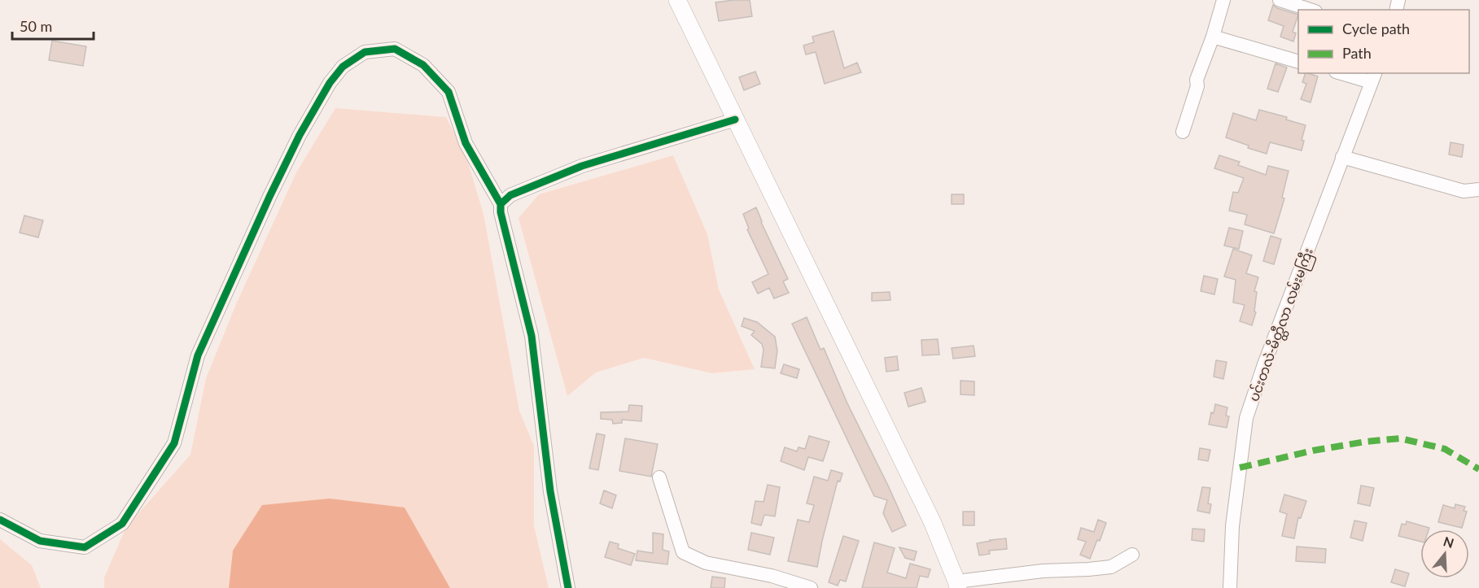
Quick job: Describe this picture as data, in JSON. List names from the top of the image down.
{
  "streets": {
    "street": ["ပင်းတလဲ-မိတ္ထီလာ လမ်းမကြီး"]
  },
  "legend": ["Cycle path", "Path"],
  "scale_bar": "50 m",
  "north": "top"
}
